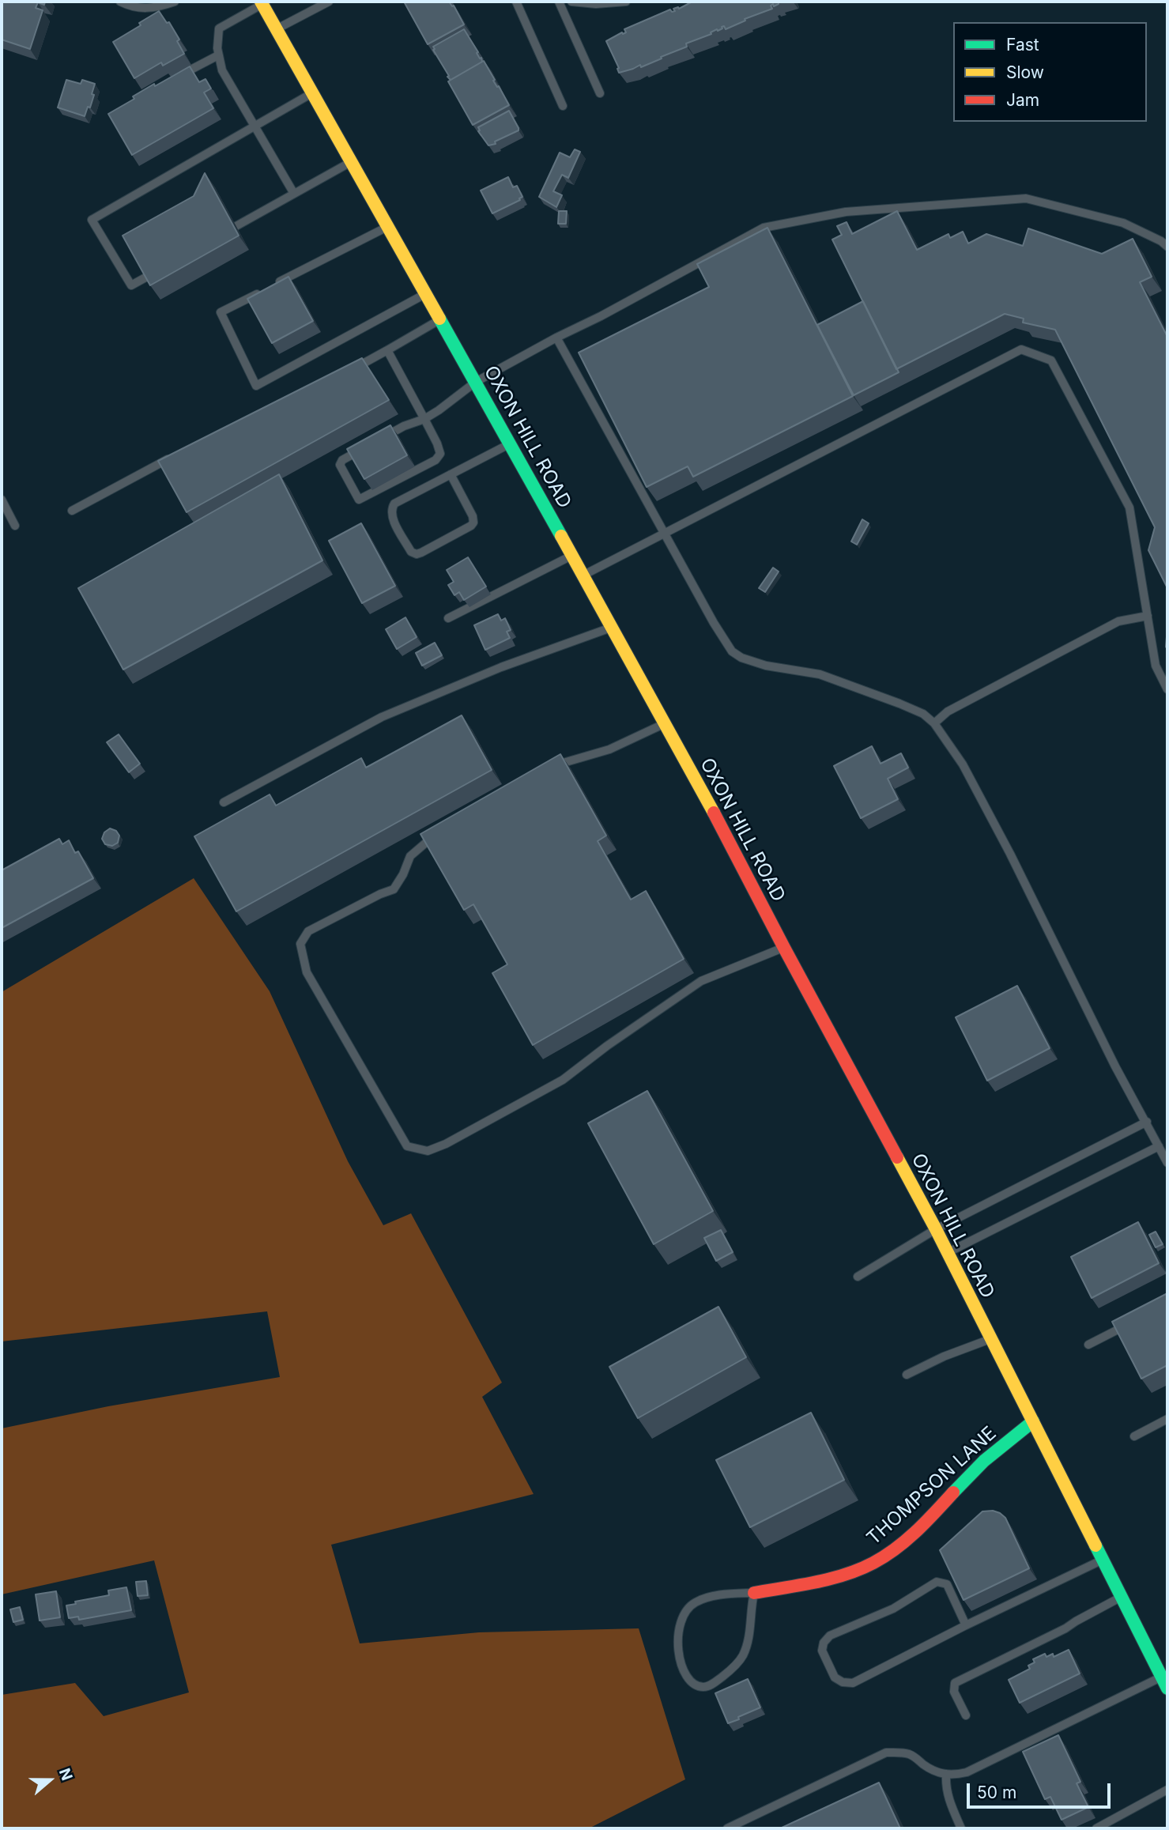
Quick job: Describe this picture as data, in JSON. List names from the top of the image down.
{
  "streets": {
    "main road": ["OXON HILL ROAD", "THOMPSON LANE"]
  },
  "crossings": [
    ["OXON HILL ROAD", "THOMPSON LANE"]
  ],
  "legend": ["Fast", "Slow", "Jam"],
  "scale_bar": "50 m",
  "north": "right"
}
